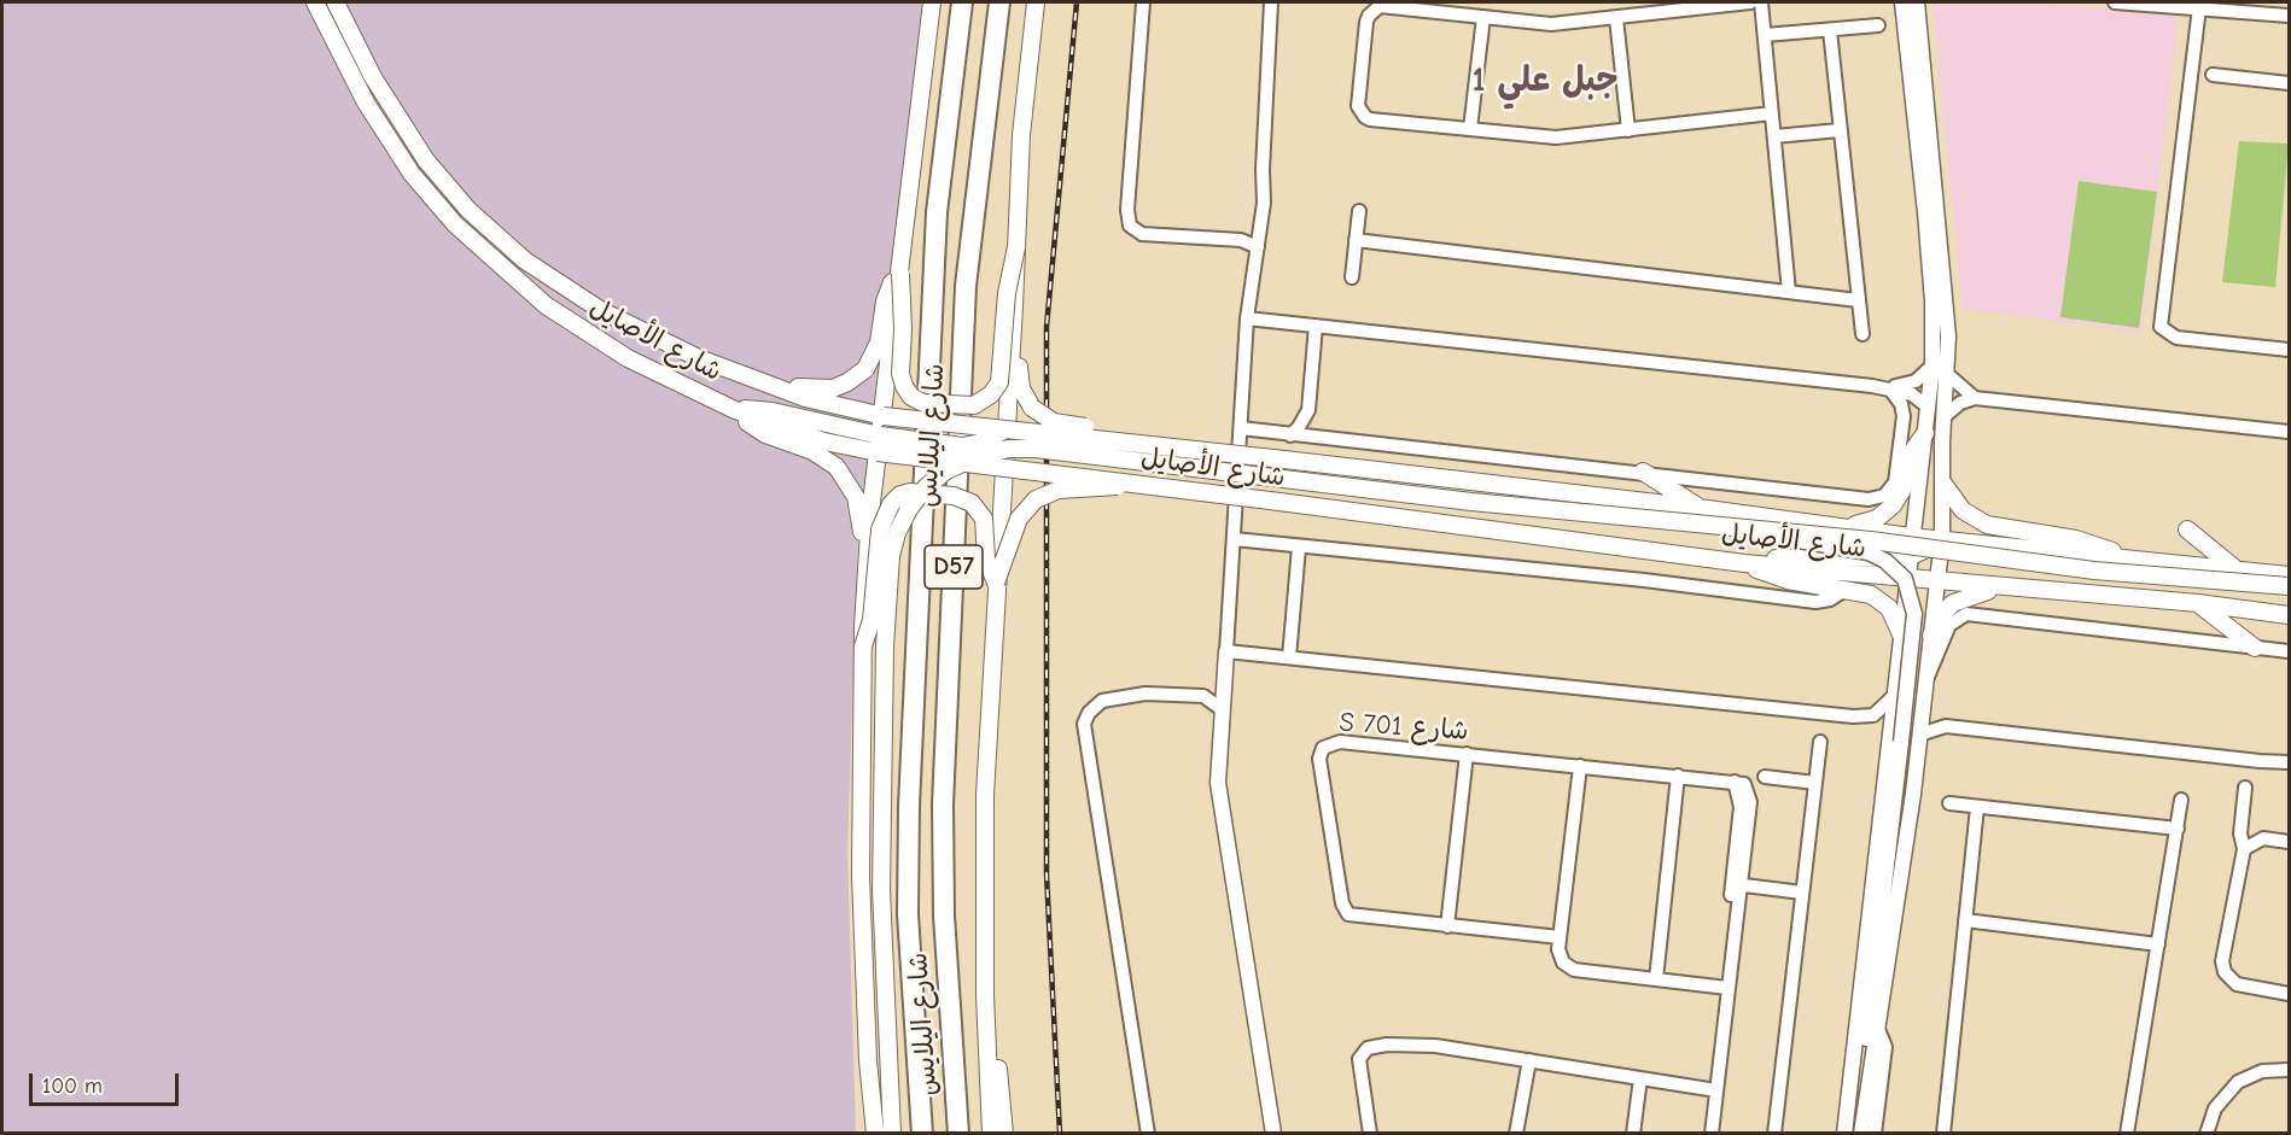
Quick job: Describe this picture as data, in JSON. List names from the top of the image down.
{
  "streets": {
    "highway": ["شارع اليلايس", "D57"],
    "main road": ["شارع الأصايل"],
    "street": ["S 701 شارع"]
  },
  "districts": ["جبل علي 1"],
  "scale_bar": "100 m"
}
